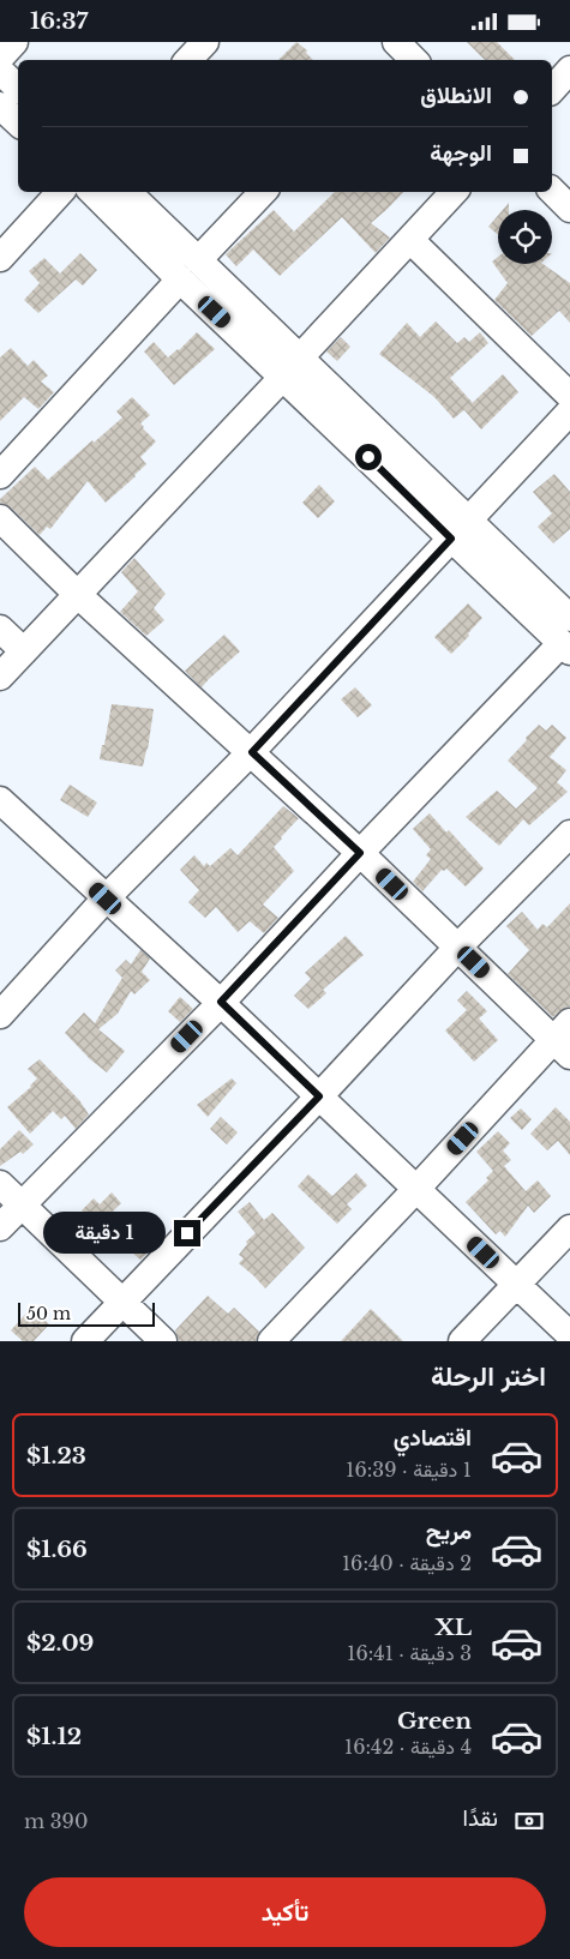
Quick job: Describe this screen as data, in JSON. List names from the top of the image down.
{
  "scale_bar": "50 m",
  "page": {
    "status": "16:37",
    "banner": ["الانطلاق", "الوجهة"],
    "bubble": "1 دقيقة",
    "scale": "50 m",
    "heading": "اختر الرحلة",
    "list": [
      {
        "name": "اقتصادي",
        "note": "1 دقيقة · 16:39",
        "value": "$1.23"
      },
      {
        "name": "مريح",
        "note": "2 دقيقة · 16:40",
        "value": "$1.66"
      },
      {
        "name": "XL",
        "note": "3 دقيقة · 16:41",
        "value": "$2.09"
      },
      {
        "name": "Green",
        "note": "4 دقيقة · 16:42",
        "value": "$1.12"
      }
    ],
    "pay": ["نقدًا", "390 m"],
    "buttons": "تأكيد"
  }
}
